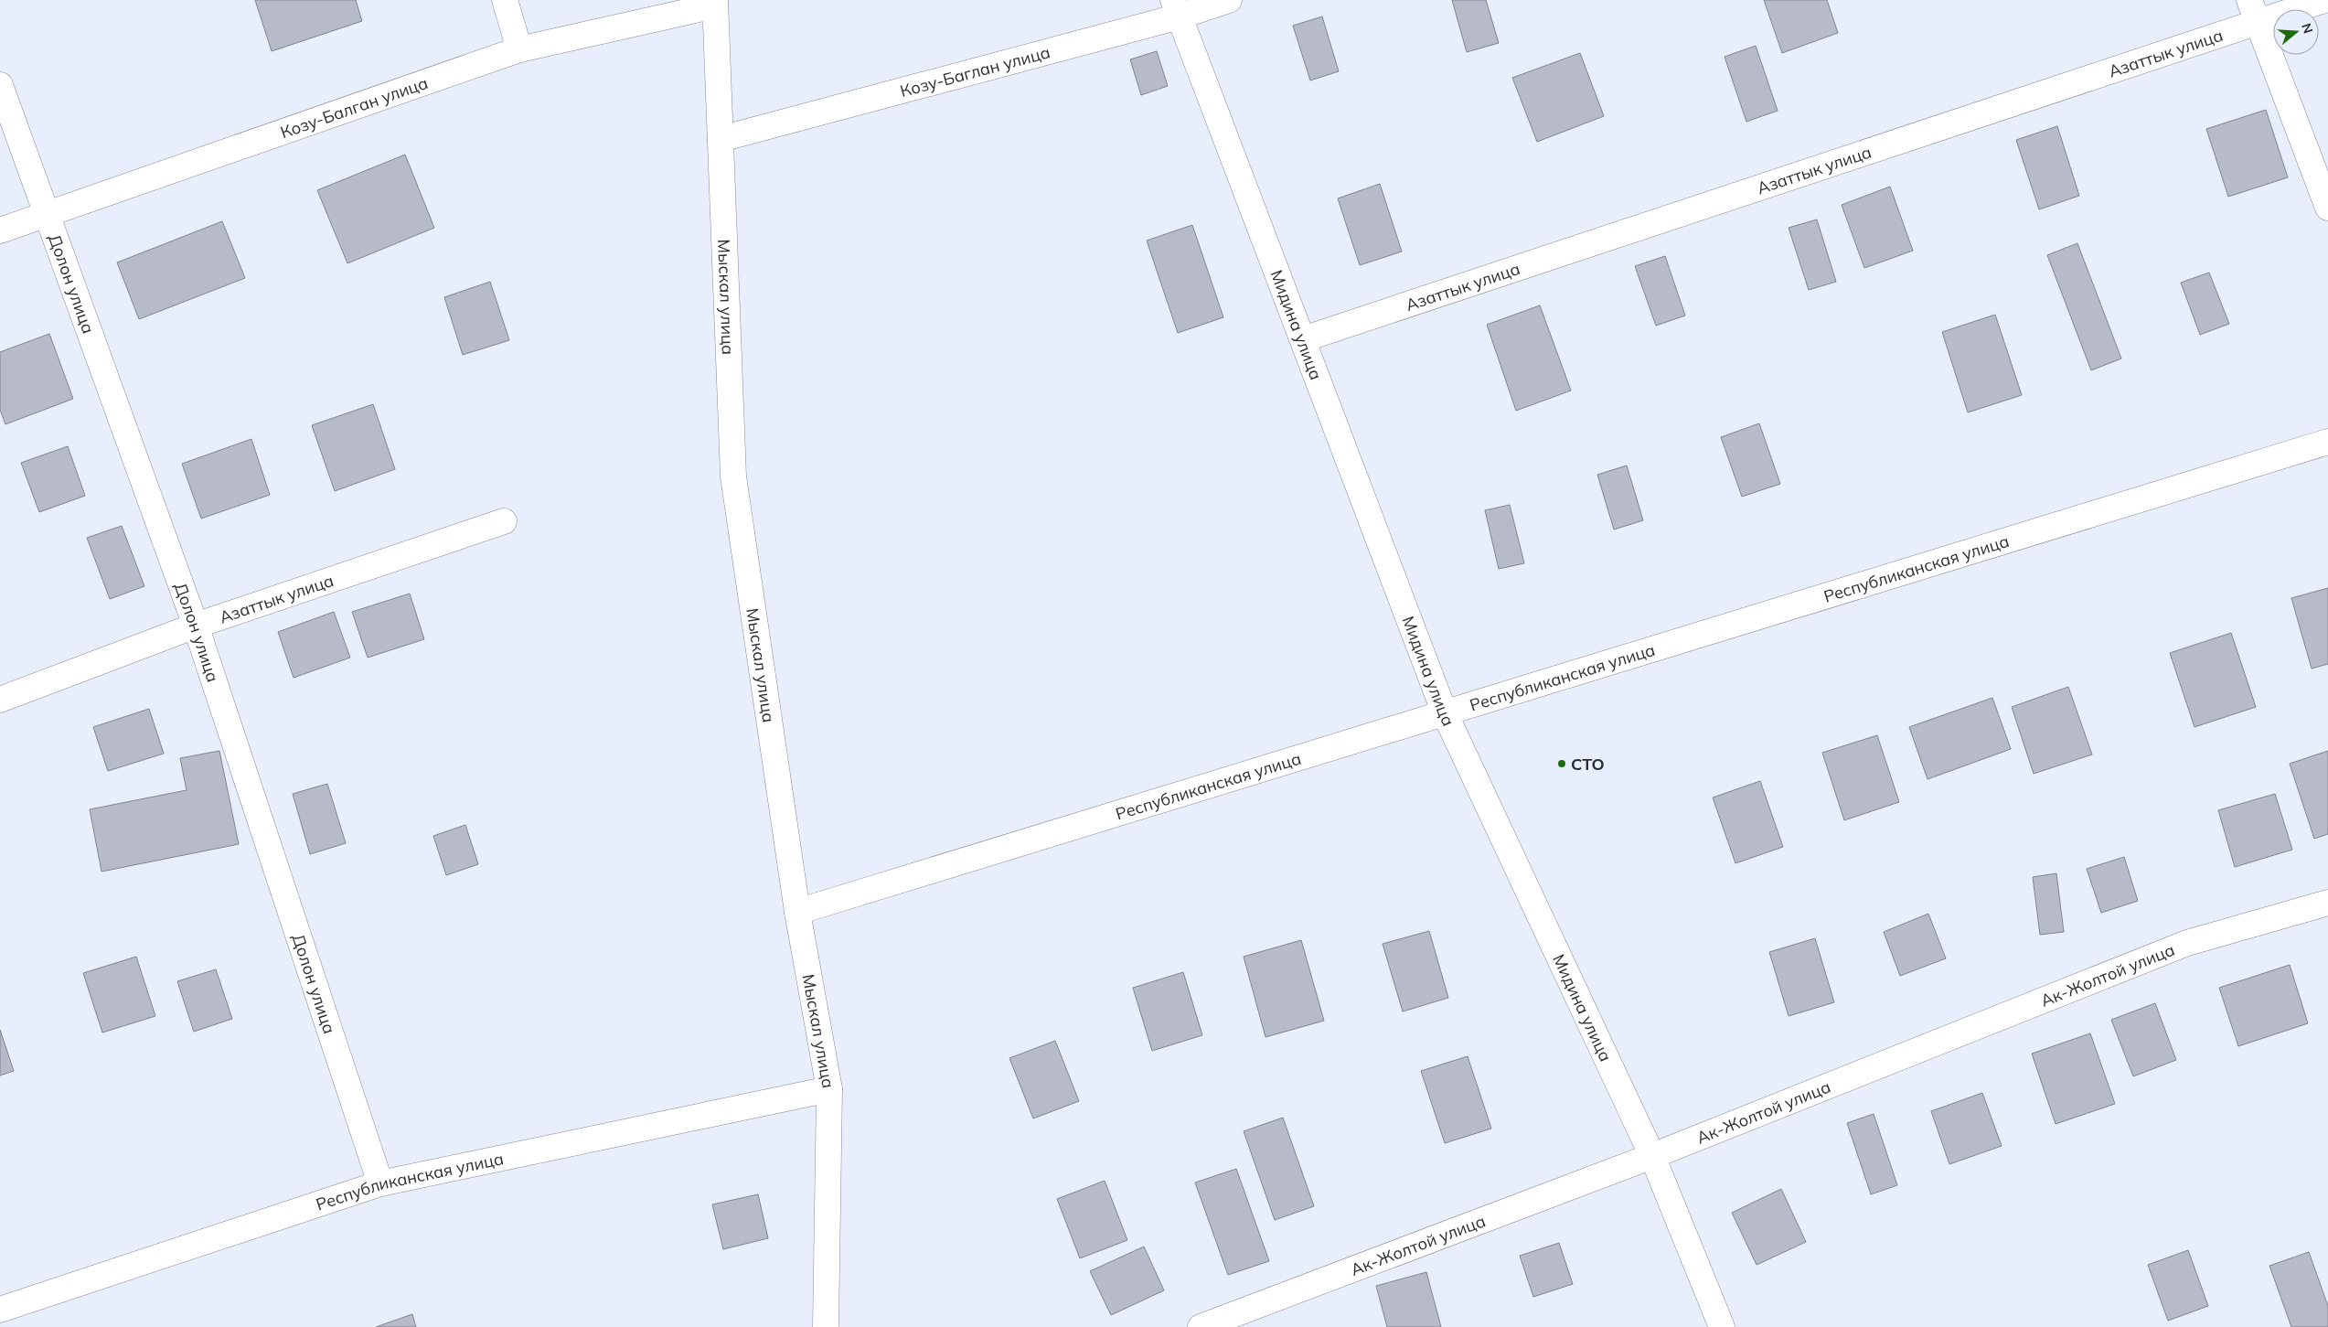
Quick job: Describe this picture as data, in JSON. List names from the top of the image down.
{
  "streets": {
    "street": [
      "Азаттык улица",
      "Козу-Баглан улица",
      "Козу-Балган улица",
      "Долон улица",
      "Мыскал улица",
      "Мидина улица",
      "Республиканская улица",
      "Ак-Жолтой улица"
    ]
  },
  "crossings": [
    ["Азаттык улица", "Долон улица"],
    ["Азаттык улица", "Мидина улица"],
    ["Козу-Баглан улица", "Мыскал улица"],
    ["Козу-Баглан улица", "Мидина улица"],
    ["Козу-Балган улица", "Долон улица"],
    ["Козу-Балган улица", "Мыскал улица"],
    ["Долон улица", "Республиканская улица"],
    ["Мыскал улица", "Республиканская улица"],
    ["Мидина улица", "Республиканская улица"],
    ["Мидина улица", "Ак-Жолтой улица"]
  ],
  "places": ["СТО"],
  "north": "right"
}
